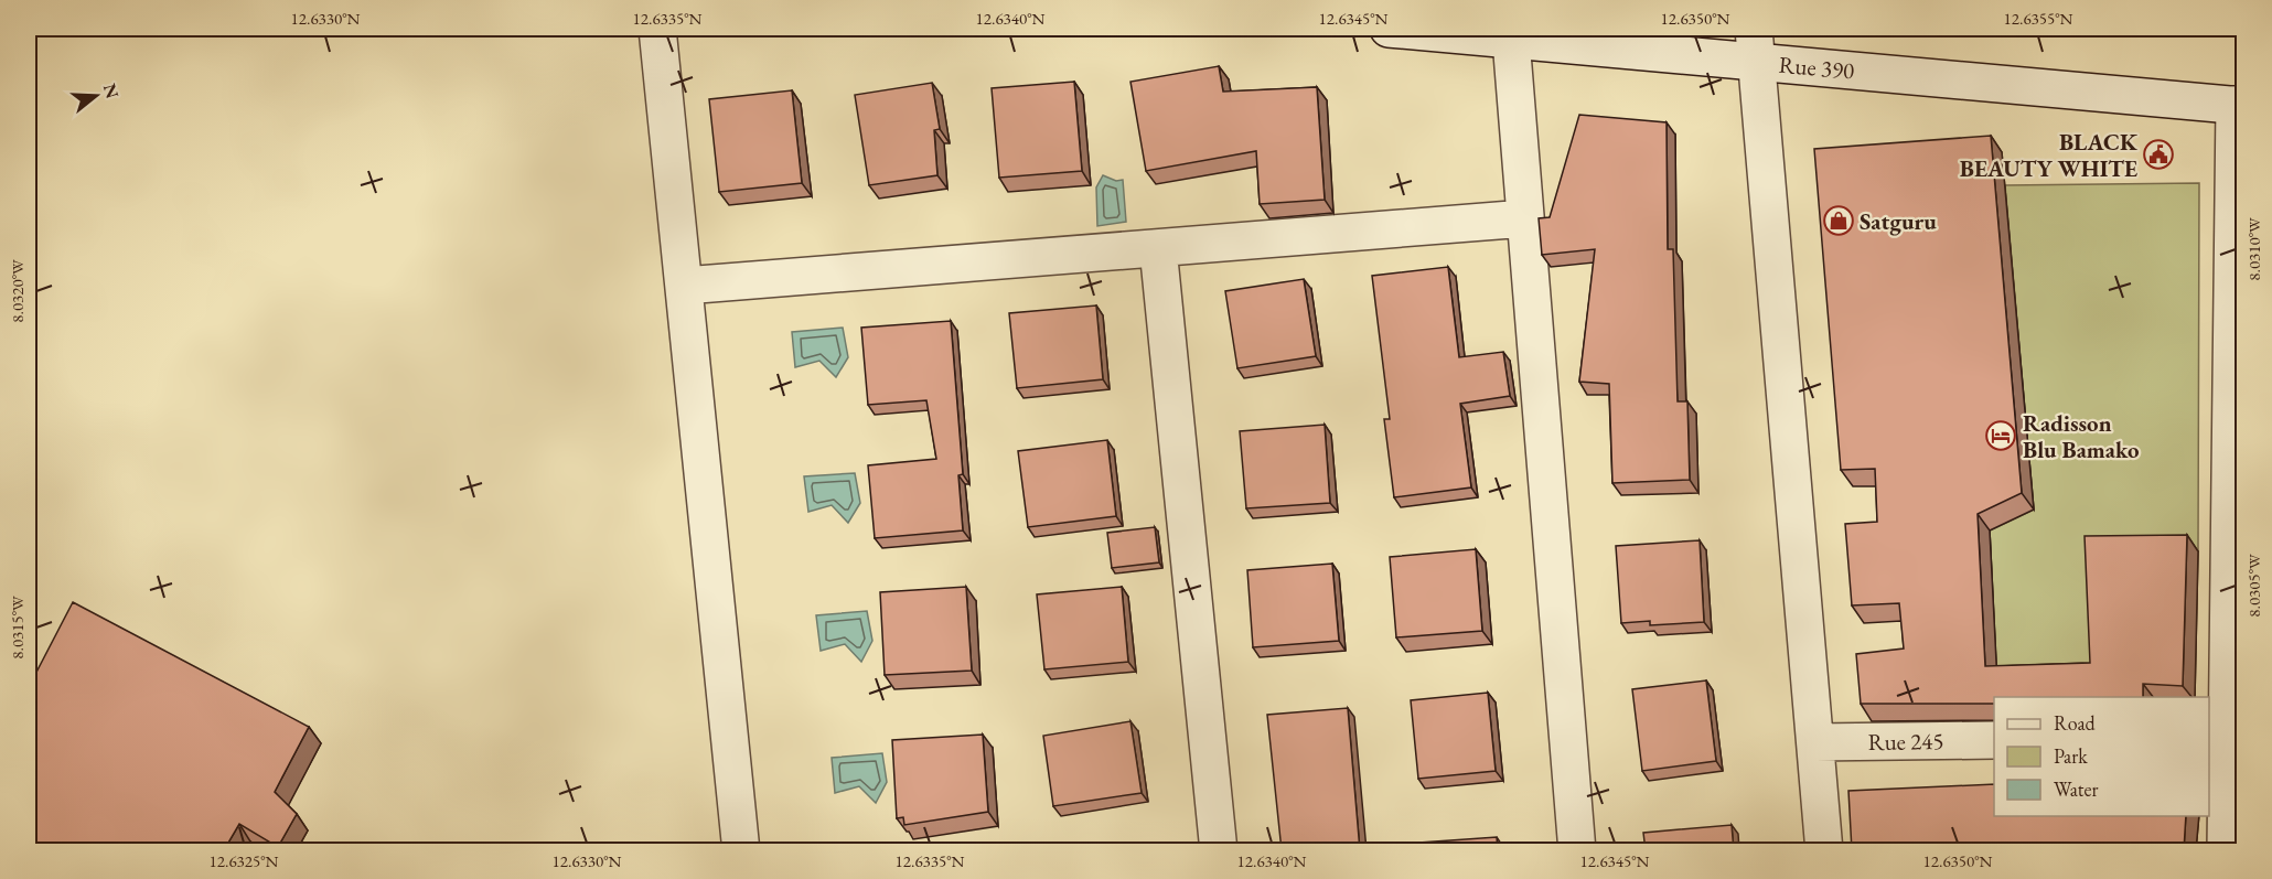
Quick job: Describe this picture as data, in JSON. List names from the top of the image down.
{
  "streets": {
    "street": ["Rue 390", "Rue 245"]
  },
  "places": {
    "public building": ["BLACK BEAUTY WHITE"],
    "shop": ["Satguru"],
    "hotel": ["Radisson Blu Bamako"]
  },
  "legend": ["Road", "Park", "Water"],
  "north": "right",
  "coordinates": [
    "12.6330°N",
    "12.6335°N",
    "12.6340°N",
    "12.6345°N",
    "12.6350°N",
    "12.6355°N",
    "8.0310°W",
    "8.0320°W",
    "8.0305°W",
    "8.0315°W",
    "12.6325°N"
  ]
}
